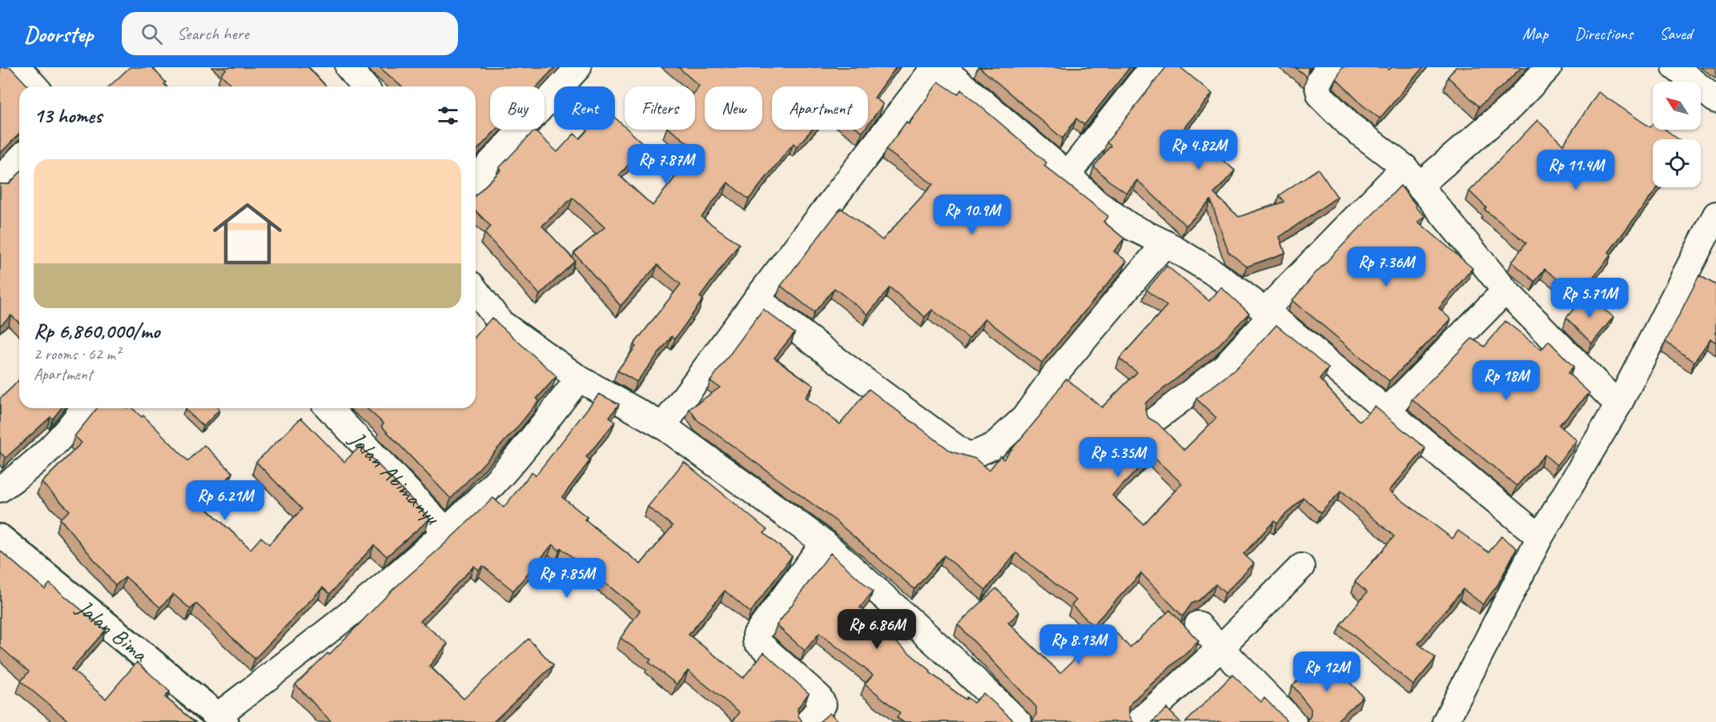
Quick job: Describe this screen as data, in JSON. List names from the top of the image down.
{
  "streets": {
    "street": ["Jalan Abimanyu", "Jalan Bima"]
  },
  "north": "top left",
  "page": {
    "header": "Doorstep",
    "search": "Search here",
    "nav": ["Map", "Directions", "Saved"],
    "chip": [
      "Buy",
      "Rent",
      "Filters",
      "New",
      "Apartment"
    ],
    "heading": "13 homes",
    "price": [
      "Rp 4.82M",
      "Rp 7.87M",
      "Rp 11.4M",
      "Rp 10.9M",
      "Rp 7.36M",
      "Rp 5.71M",
      "Rp 18M",
      "Rp 5.35M",
      "Rp 6.21M",
      "Rp 7.85M",
      "Rp 6.86M",
      "Rp 8.13M",
      "Rp 12M"
    ],
    "list": [
      {
        "name": "Rp 6,860,000/mo",
        "note": "2 rooms · 62 m² · Apartment"
      }
    ]
  }
}
